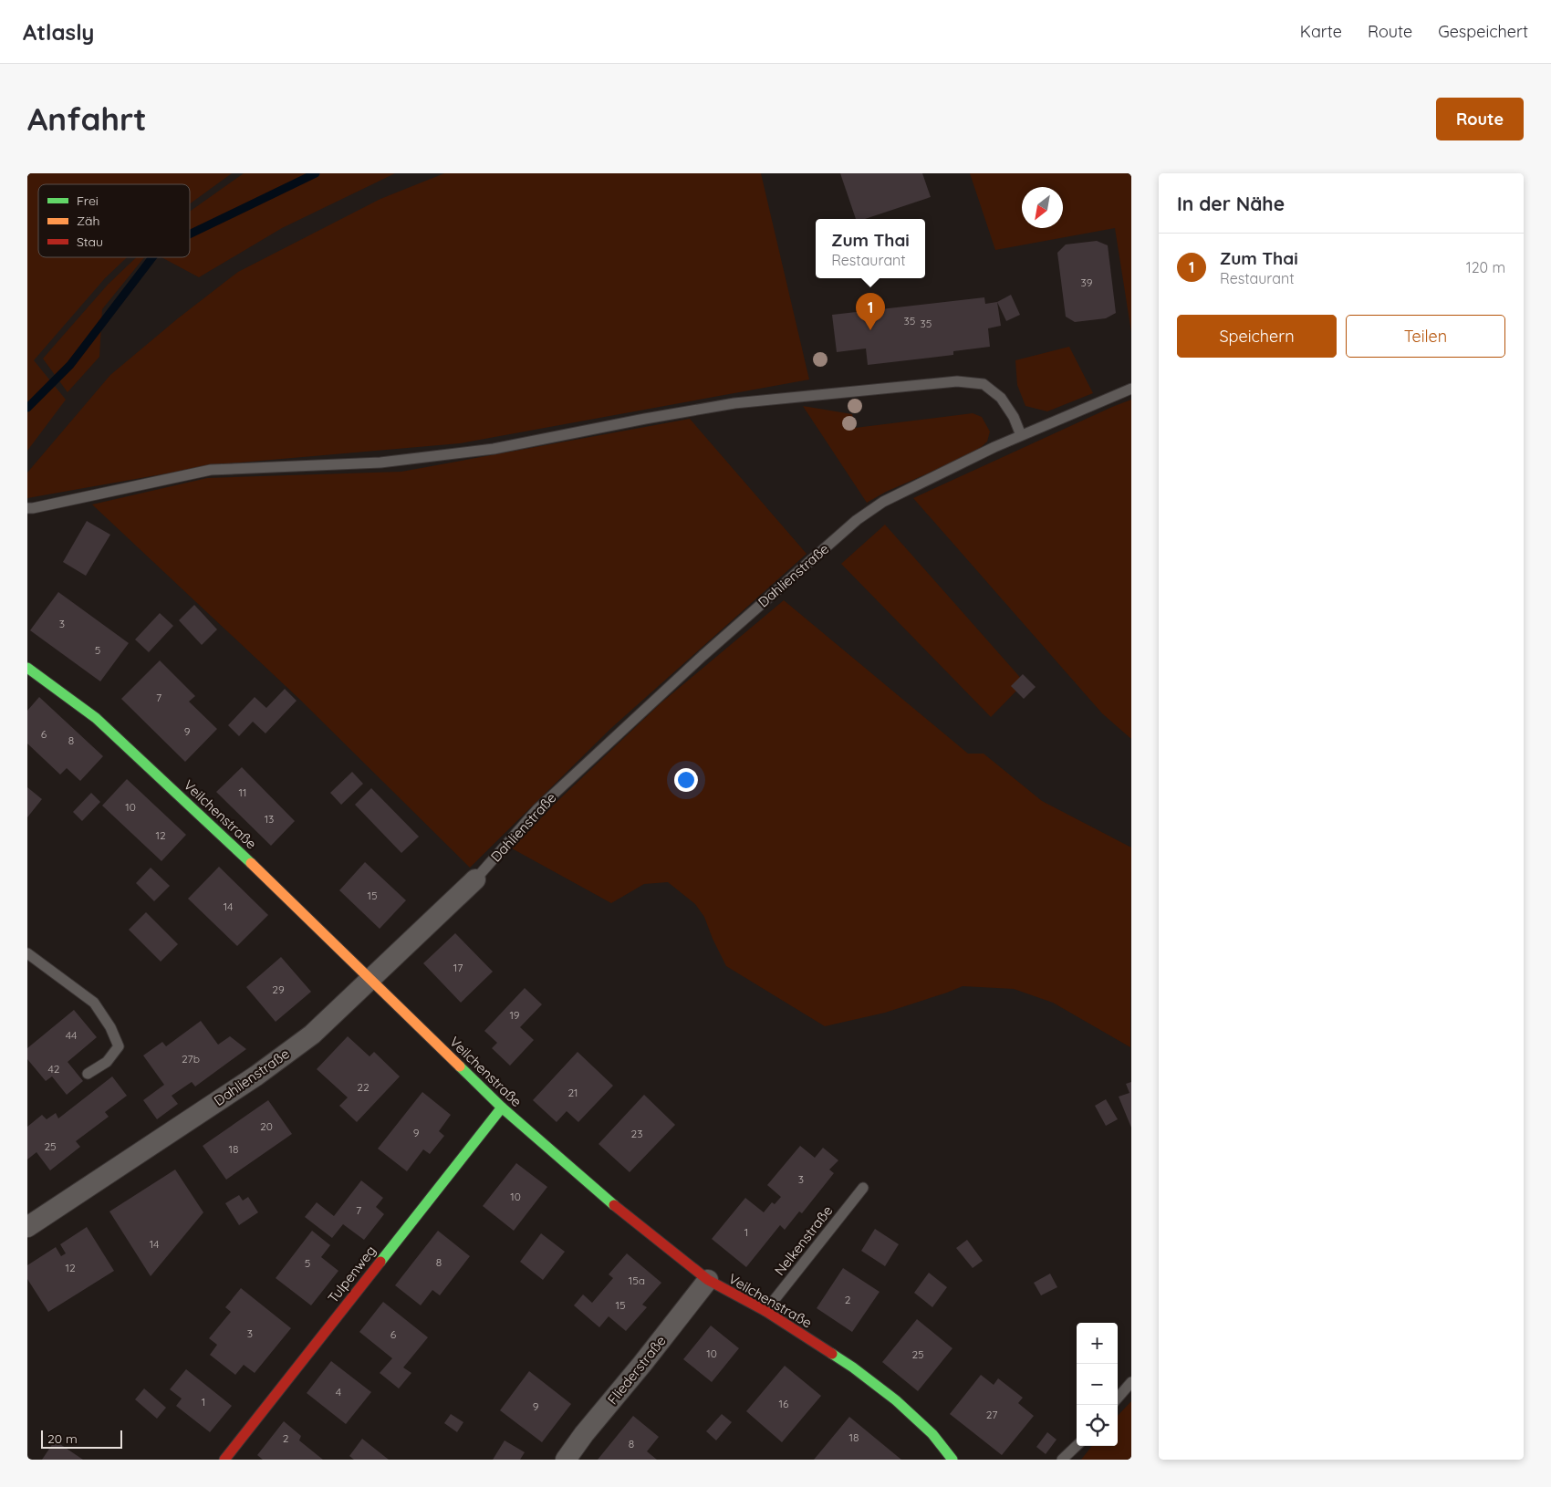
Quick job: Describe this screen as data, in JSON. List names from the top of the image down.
{
  "streets": {
    "street": [
      "Dahlienstraße",
      "Veilchenstraße",
      "Tulpenweg",
      "Fliederstraße"
    ],
    "lane": ["Nelkenstraße"]
  },
  "crossings": [
    ["Dahlienstraße", "Veilchenstraße"],
    ["Veilchenstraße", "Nelkenstraße"],
    ["Veilchenstraße", "Tulpenweg"],
    ["Veilchenstraße", "Fliederstraße"]
  ],
  "house_numbers": [
    "39",
    "35",
    "35",
    "3",
    "5",
    "7",
    "9",
    "6",
    "8",
    "11",
    "10",
    "13",
    "12",
    "15",
    "14",
    "17",
    "29",
    "19",
    "44",
    "27b",
    "42",
    "22",
    "21",
    "20",
    "9",
    "23",
    "25",
    "18",
    "3",
    "10",
    "7",
    "1",
    "14",
    "8",
    "5",
    "12",
    "15a",
    "2",
    "15",
    "3",
    "6",
    "10",
    "25",
    "4",
    "1",
    "16",
    "9",
    "27",
    "18",
    "2",
    "8"
  ],
  "legend": ["Frei", "Zäh", "Stau"],
  "scale_bar": "20 m",
  "north": "bottom left",
  "page": {
    "header": "Atlasly",
    "nav": ["Karte", "Route", "Gespeichert"],
    "buttons": [
      "Route",
      ["Speichern", "Teilen"]
    ],
    "title": "Anfahrt",
    "heading": "In der Nähe",
    "popup": ["Zum Thai", "Restaurant"],
    "list": [
      {
        "mark": "1",
        "name": "Zum Thai",
        "note": "Restaurant",
        "value": "120 m"
      }
    ],
    "pins": "1",
    "map_buttons": ["+", "−"],
    "scale": "20 m"
  }
}
